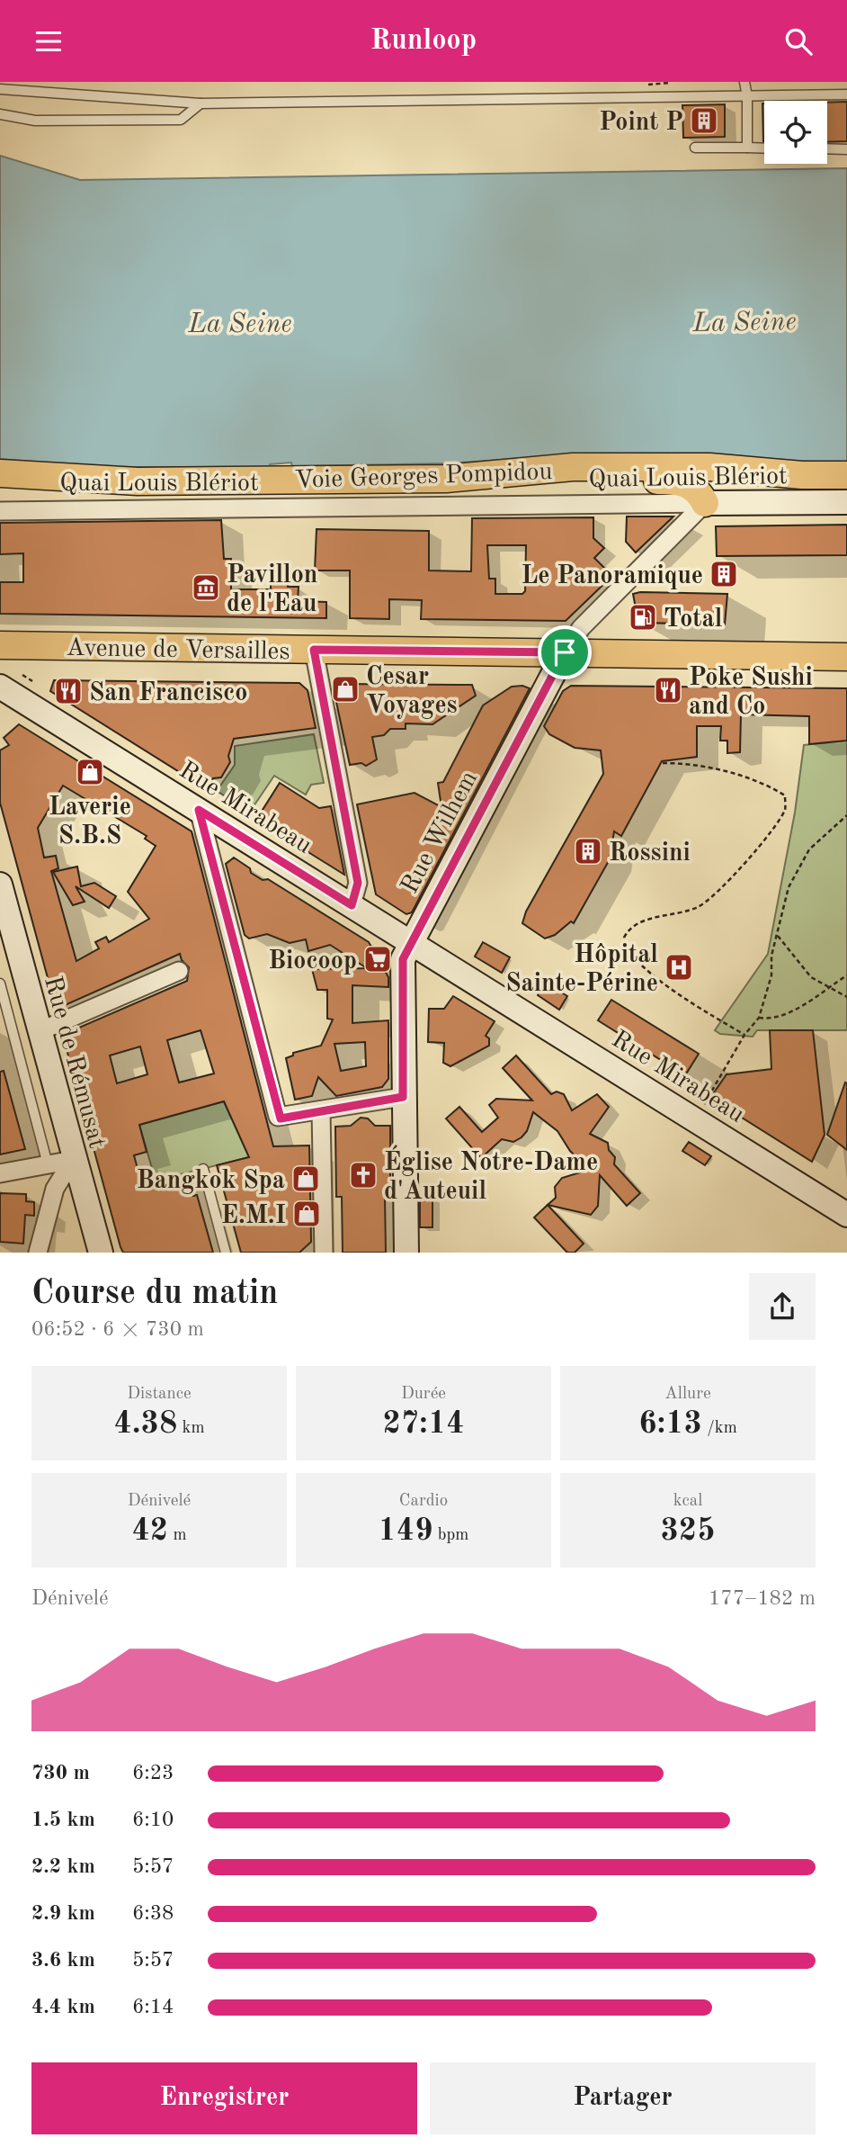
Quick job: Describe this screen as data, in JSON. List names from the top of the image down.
{
  "streets": {
    "main road": ["Voie Georges Pompidou", "Avenue de Versailles"],
    "street": [
      "Quai Louis Blériot",
      "Rue Mirabeau",
      "Rue Wilhem",
      "Rue de Rémusat"
    ]
  },
  "crossings": [
    ["Quai Louis Blériot", "Rue Wilhem"],
    ["Avenue de Versailles", "Rue Wilhem"],
    ["Rue Mirabeau", "Rue Wilhem"]
  ],
  "water": ["La Seine"],
  "places": {
    "building": ["Point P", "Le Panoramique", "Rossini"],
    "museum": ["Pavillon de l'Eau"],
    "fuel station": ["Total"],
    "shop": [
      "Cesar Voyages",
      "Laverie S.B.S",
      "Bangkok Spa",
      "E.M.I"
    ],
    "restaurant": ["Poke Sushi and Co", "San Francisco"],
    "supermarket": ["Biocoop"],
    "hospital": ["Hôpital Sainte-Périne"],
    "church": ["Église Notre-Dame d'Auteuil"]
  },
  "page": {
    "header": "Runloop",
    "heading": ["Course du matin", "06:52 · 6 × 730 m"],
    "stats": [
      ["Distance", "4.38 km"],
      ["Durée", "27:14"],
      ["Allure", "6:13 /km"],
      ["Dénivelé", "42 m"],
      ["Cardio", "149 bpm"],
      ["kcal", "325"]
    ],
    "chart": ["Dénivelé", "177–182 m"],
    "list": [
      {
        "name": "730 m",
        "note": "6:23"
      },
      {
        "name": "1.5 km",
        "note": "6:10"
      },
      {
        "name": "2.2 km",
        "note": "5:57"
      },
      {
        "name": "2.9 km",
        "note": "6:38"
      },
      {
        "name": "3.6 km",
        "note": "5:57"
      },
      {
        "name": "4.4 km",
        "note": "6:14"
      }
    ],
    "buttons": ["Enregistrer", "Partager"]
  }
}
